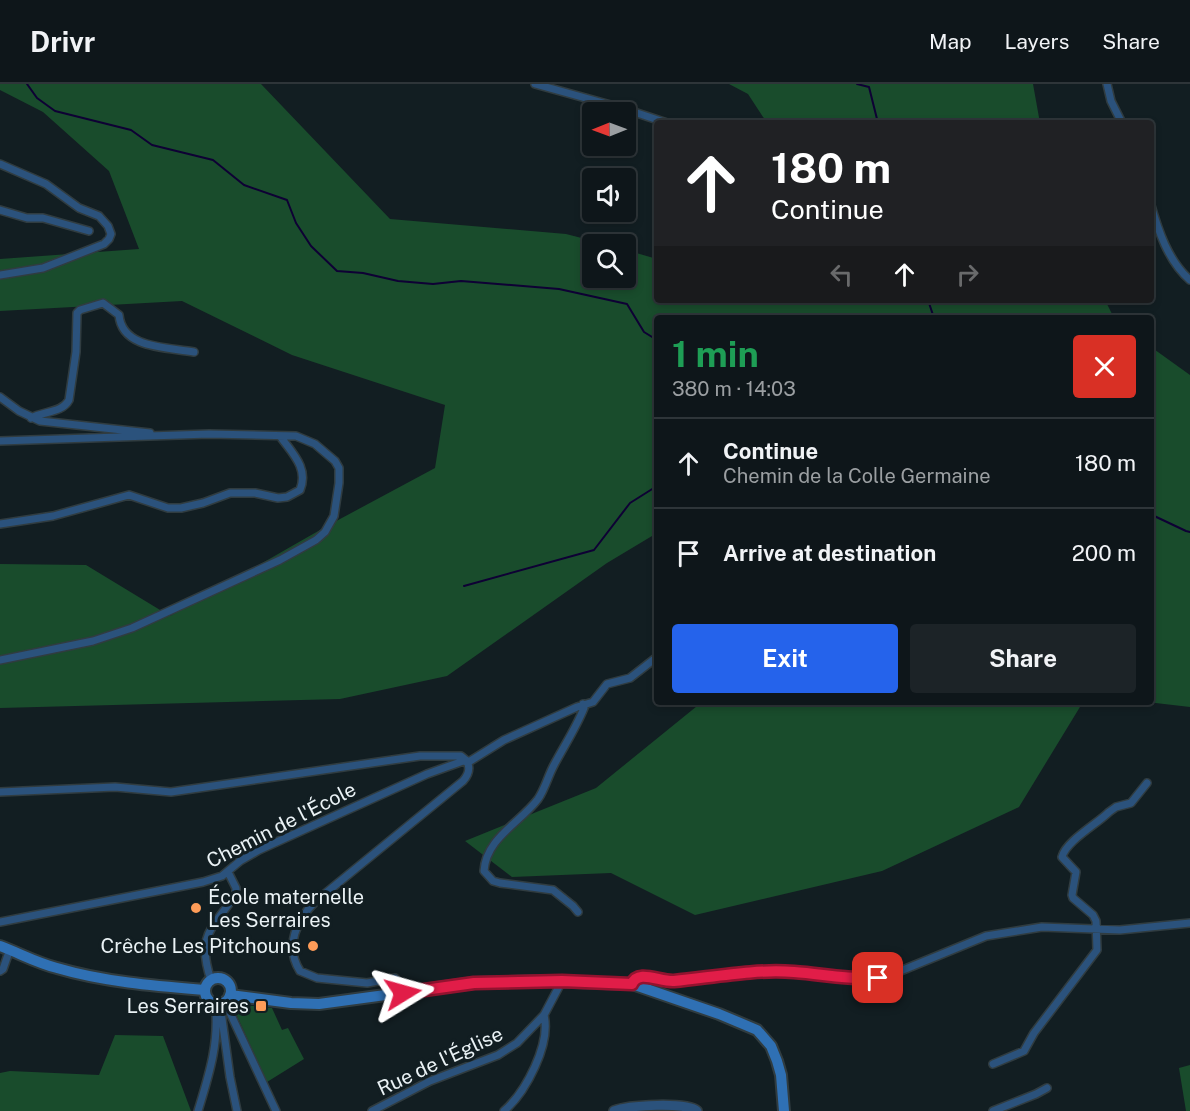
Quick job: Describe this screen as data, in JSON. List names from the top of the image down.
{
  "streets": {
    "street": ["Chemin de l'École", "Rue de l'Église"]
  },
  "places": {
    "other": ["École maternelle Les Serraires", "Crêche Les Pitchouns"],
    "transit": ["Les Serraires"]
  },
  "north": "left",
  "page": {
    "header": "Drivr",
    "nav": ["Map", "Layers", "Share"],
    "turn": ["180 m", "Continue"],
    "heading": ["1 min", "380 m · 14:03"],
    "list": [
      {
        "name": "Continue",
        "note": "Chemin de la Colle Germaine",
        "value": "180 m"
      },
      {
        "name": "Arrive at destination",
        "value": "200 m"
      }
    ],
    "buttons": ["Exit", "Share"]
  }
}
